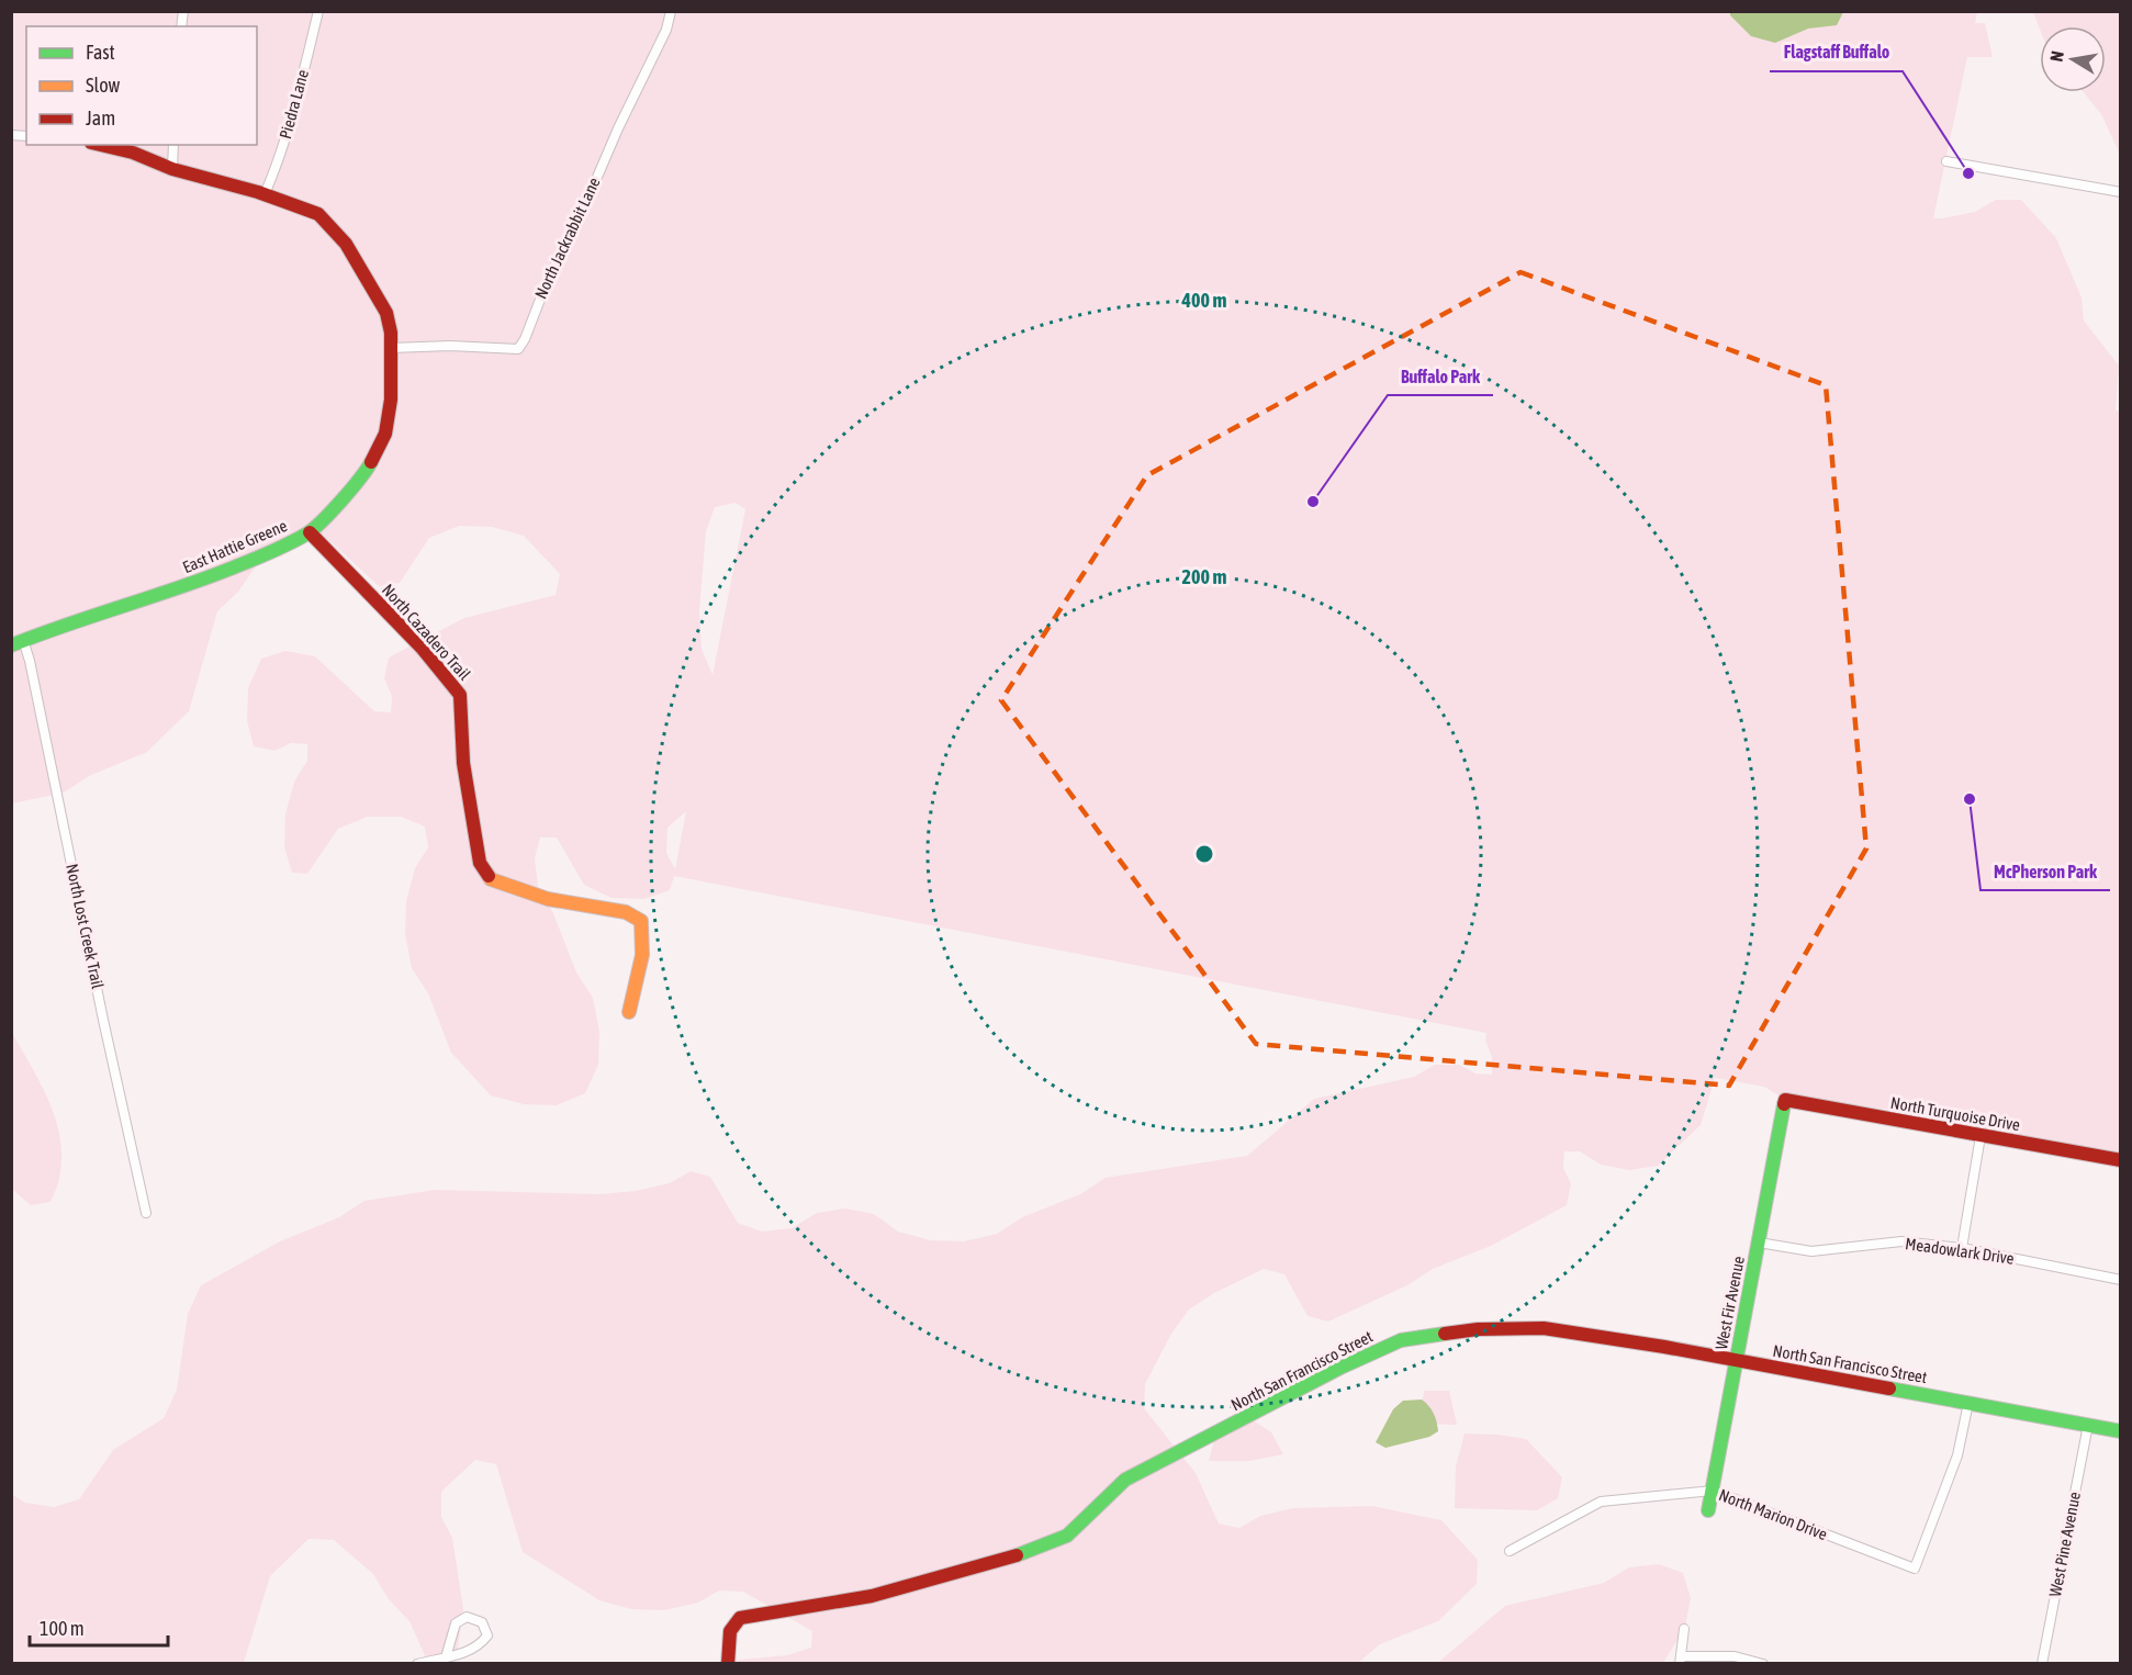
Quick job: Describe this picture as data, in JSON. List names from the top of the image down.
{
  "streets": {
    "street": [
      "Piedra Lane",
      "North Jackrabbit Lane",
      "East Hattie Greene",
      "North Cazadero Trail",
      "North Lost Creek Trail",
      "North Turquoise Drive",
      "Meadowlark Drive",
      "West Fir Avenue",
      "North San Francisco Street",
      "North Marion Drive",
      "West Pine Avenue"
    ]
  },
  "crossings": [
    ["Piedra Lane", "East Hattie Greene"],
    ["North Jackrabbit Lane", "East Hattie Greene"],
    ["East Hattie Greene", "North Cazadero Trail"],
    ["East Hattie Greene", "North Lost Creek Trail"],
    ["North Turquoise Drive", "West Fir Avenue"],
    ["Meadowlark Drive", "West Fir Avenue"],
    ["West Fir Avenue", "North San Francisco Street"],
    ["West Fir Avenue", "North Marion Drive"],
    ["North San Francisco Street", "North Marion Drive"],
    ["North San Francisco Street", "West Pine Avenue"]
  ],
  "places": ["Flagstaff Buffalo", "Buffalo Park", "McPherson Park"],
  "legend": ["Fast", "Slow", "Jam"],
  "scale_bar": "100 m",
  "north": "left",
  "rings": ["400 m", "200 m"]
}
